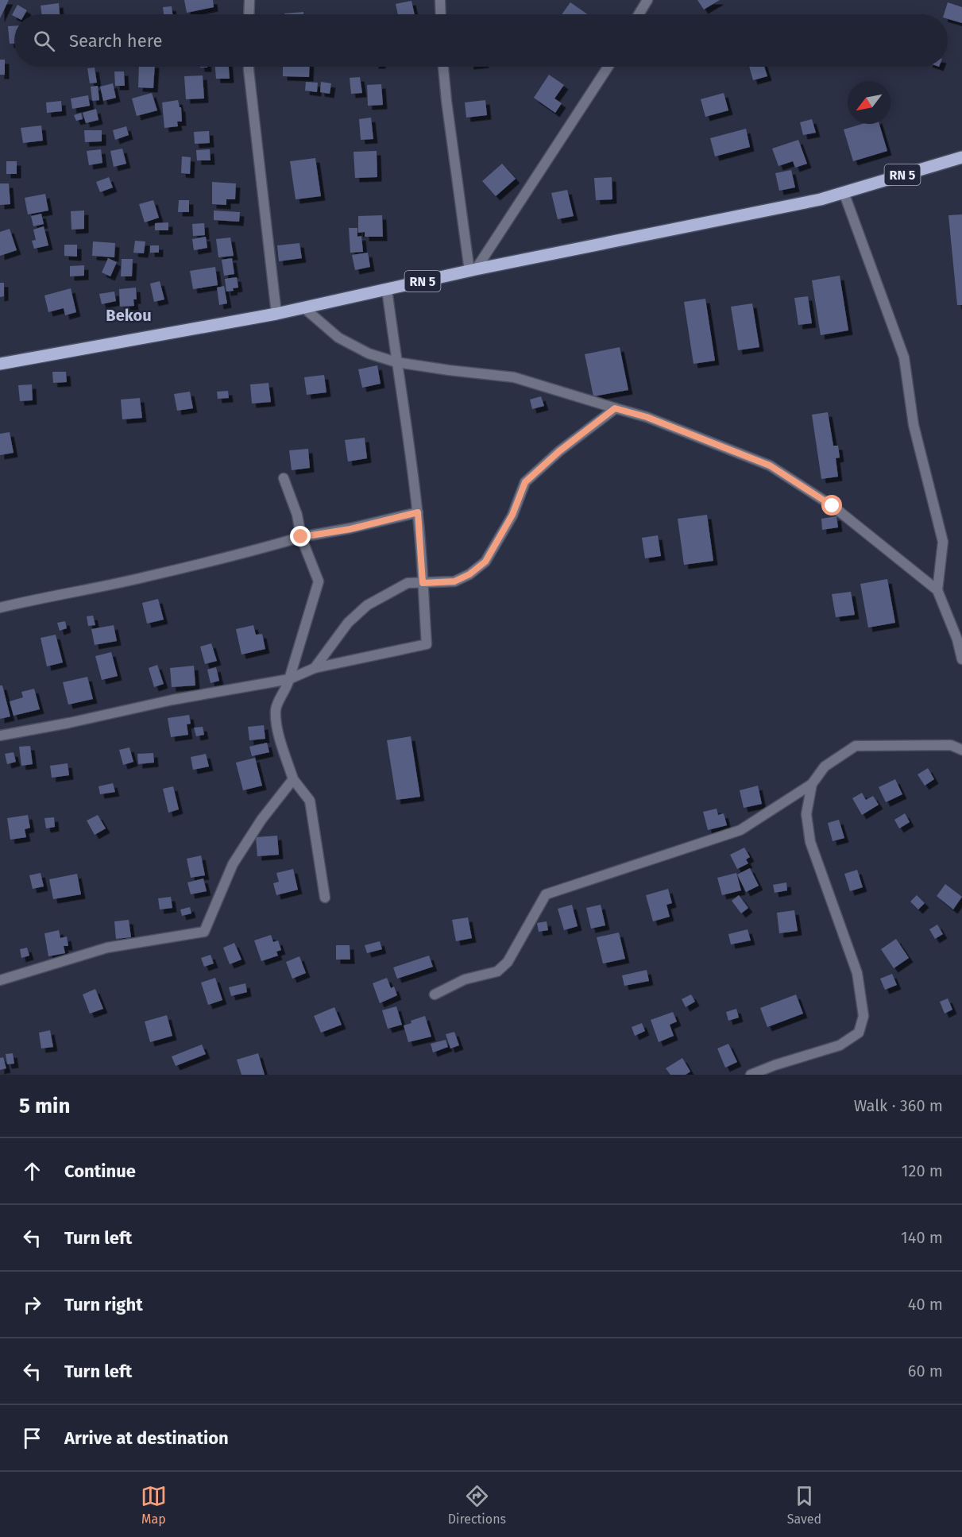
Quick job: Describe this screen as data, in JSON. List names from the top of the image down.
{
  "streets": {
    "main road": ["RN 5"]
  },
  "districts": ["Bekou"],
  "north": "bottom left",
  "page": {
    "search": "Search here",
    "heading": ["5 min", "Walk · 360 m"],
    "list": [
      ["Continue", "120 m"],
      ["Turn left", "140 m"],
      ["Turn right", "40 m"],
      ["Turn left", "60 m"],
      "Arrive at destination"
    ],
    "nav": ["Map", "Directions", "Saved"]
  }
}
